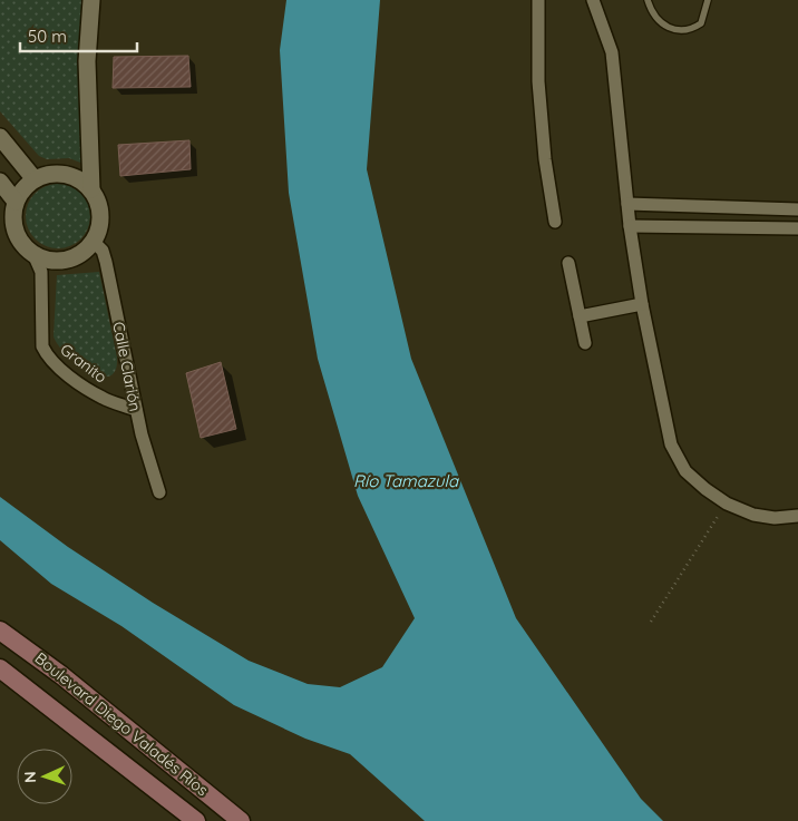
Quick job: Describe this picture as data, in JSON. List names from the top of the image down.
{
  "streets": {
    "main road": ["Boulevard Diego Valadés Ríos"],
    "street": ["Granito", "Calle Clarión"]
  },
  "crossings": [
    ["Granito", "Calle Clarión"]
  ],
  "water": ["Río Tamazula"],
  "scale_bar": "50 m",
  "north": "left"
}
